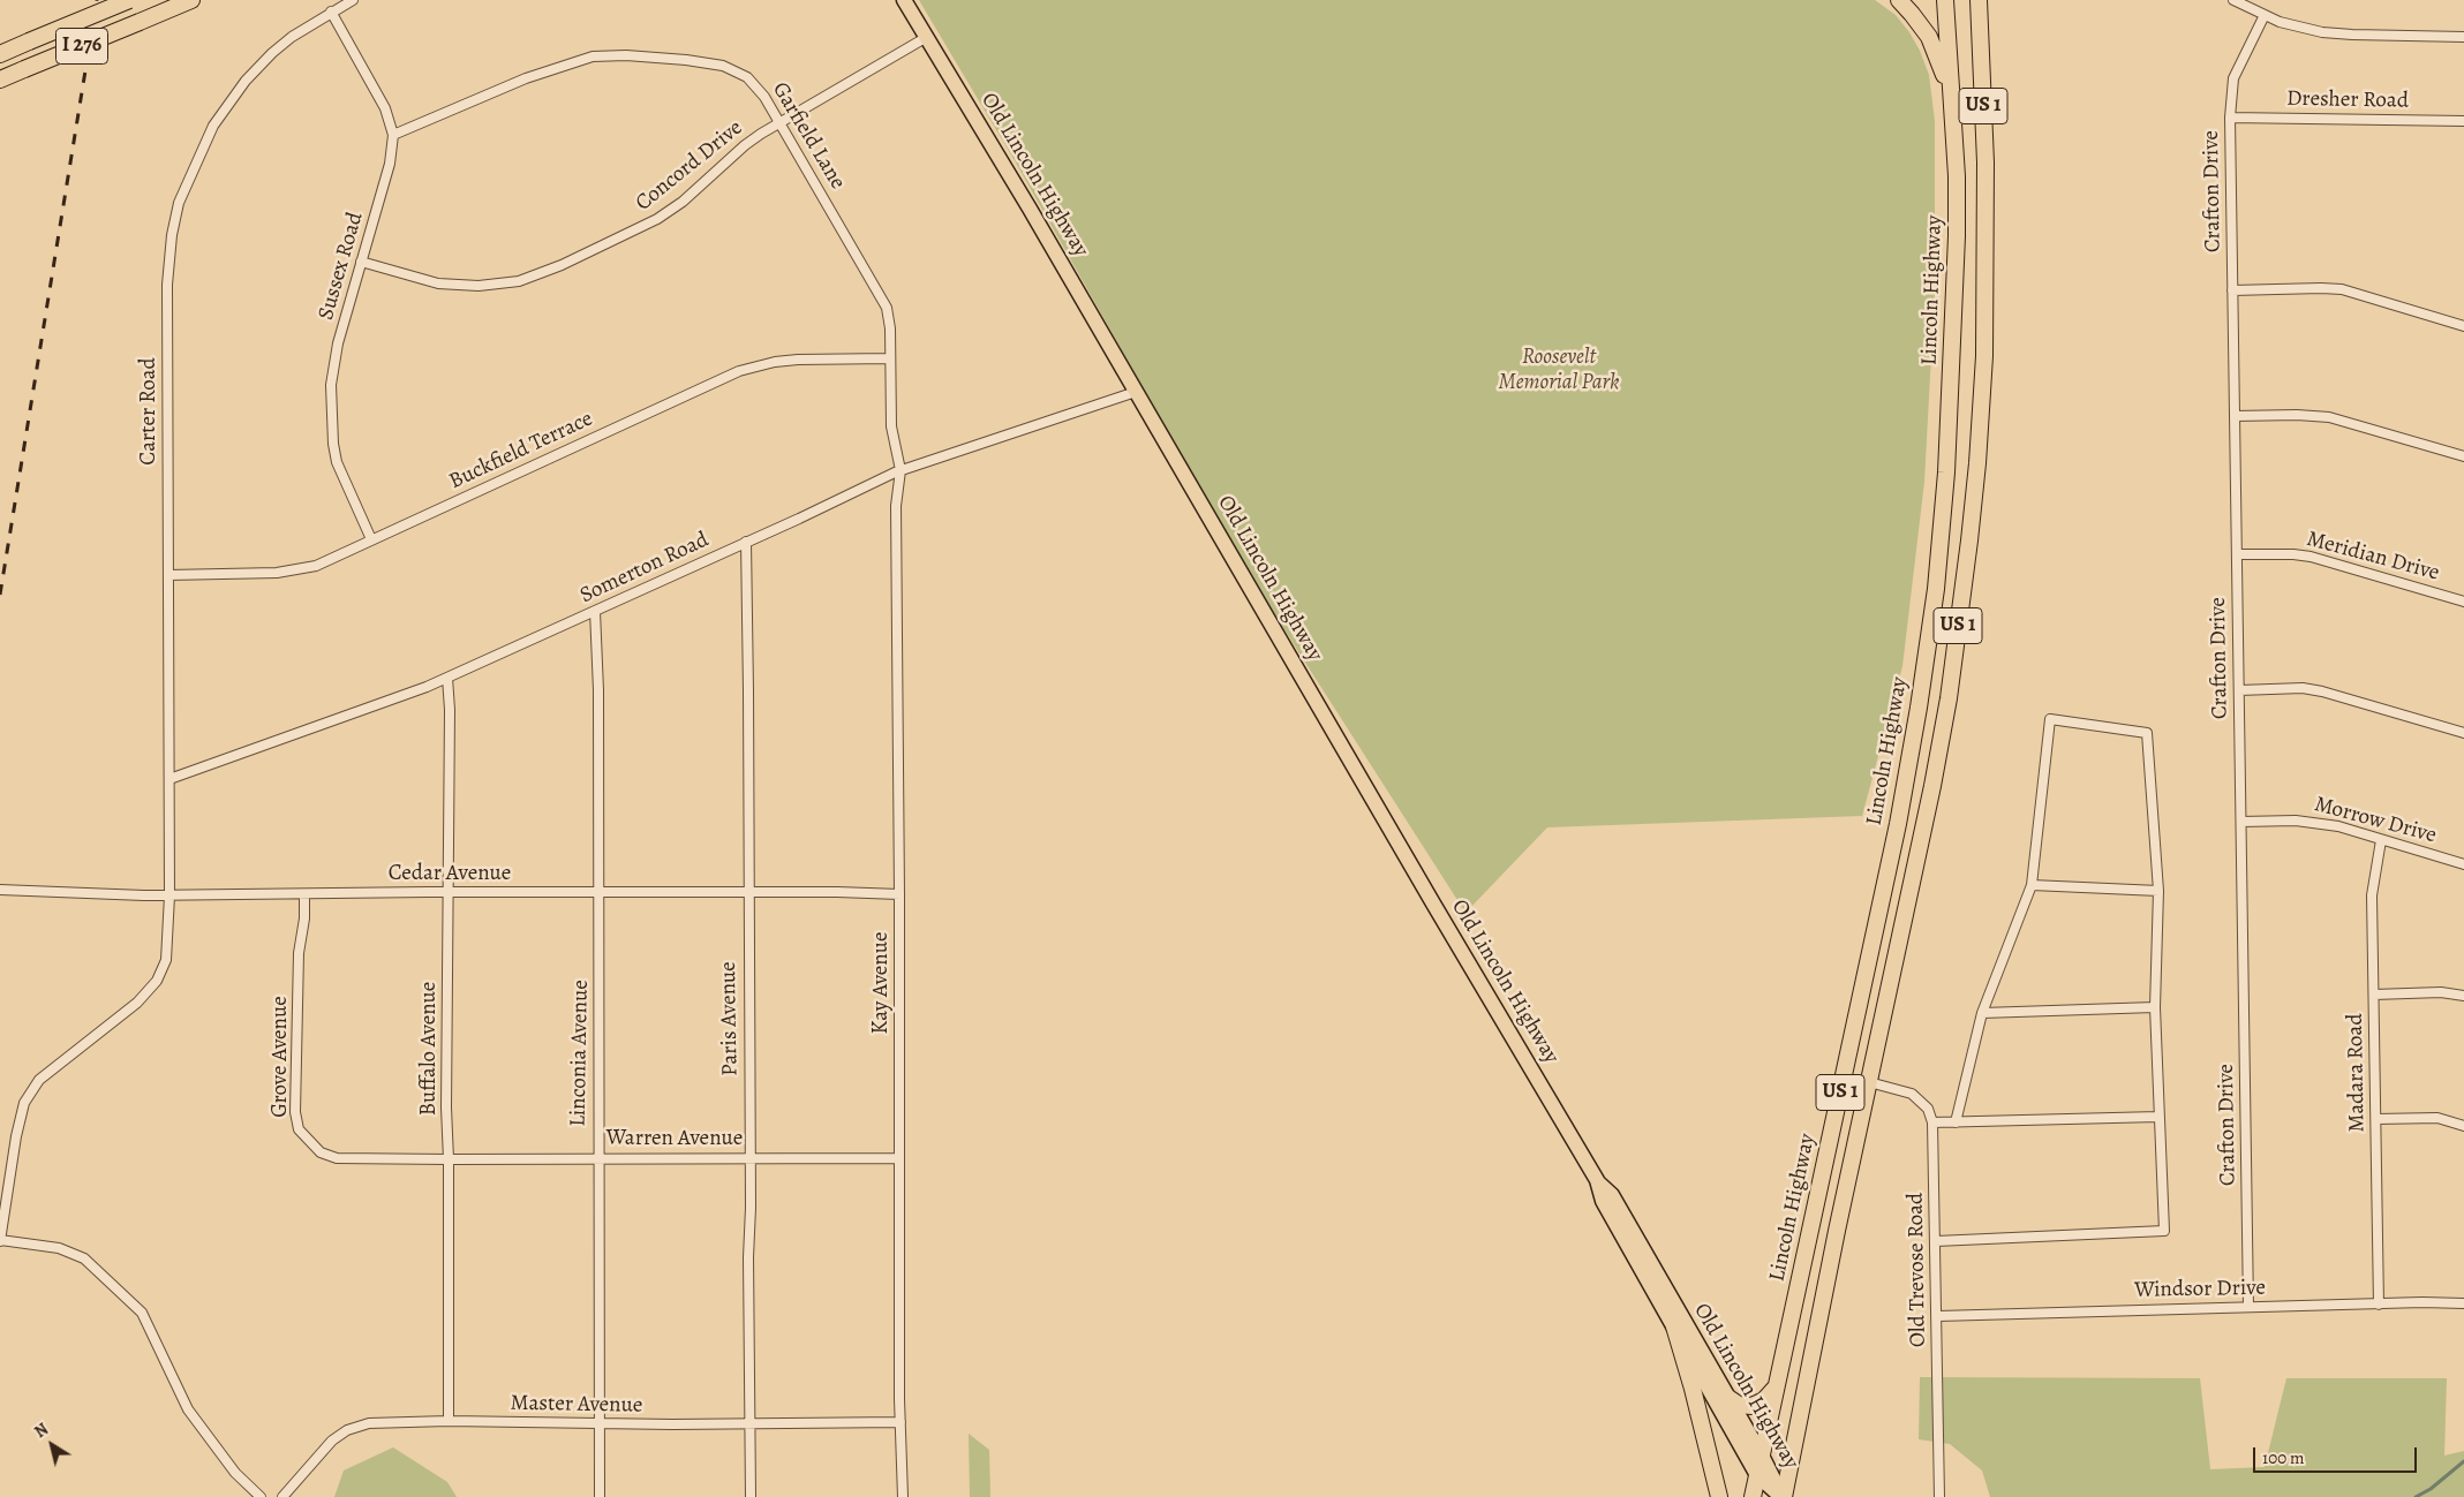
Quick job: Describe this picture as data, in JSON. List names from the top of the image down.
{
  "streets": {
    "highway": ["I 276", "US 1", "Lincoln Highway"],
    "main road": ["Old Lincoln Highway"],
    "street": [
      "Dresher Road",
      "Garfield Lane",
      "Concord Drive",
      "Crafton Drive",
      "Sussex Road",
      "Carter Road",
      "Buckfield Terrace",
      "Meridian Drive",
      "Somerton Road",
      "Morrow Drive",
      "Cedar Avenue",
      "Kay Avenue",
      "Paris Avenue",
      "Buffalo Avenue",
      "Linconia Avenue",
      "Grove Avenue",
      "Madara Road",
      "Warren Avenue",
      "Old Trevose Road",
      "Windsor Drive",
      "Master Avenue"
    ]
  },
  "crossings": [
    ["Dresher Road", "Crafton Drive"],
    ["US 1", "Old Lincoln Highway"],
    ["Garfield Lane", "Concord Drive"],
    ["Garfield Lane", "Sussex Road"],
    ["Garfield Lane", "Buckfield Terrace"],
    ["Garfield Lane", "Somerton Road"],
    ["Garfield Lane", "Kay Avenue"],
    ["Concord Drive", "Old Lincoln Highway"],
    ["Concord Drive", "Sussex Road"],
    ["Old Lincoln Highway", "Lincoln Highway"],
    ["Old Lincoln Highway", "Somerton Road"],
    ["Crafton Drive", "Meridian Drive"],
    ["Crafton Drive", "Morrow Drive"],
    ["Crafton Drive", "Windsor Drive"],
    ["Sussex Road", "Carter Road"],
    ["Sussex Road", "Buckfield Terrace"],
    ["Carter Road", "Buckfield Terrace"],
    ["Carter Road", "Somerton Road"],
    ["Carter Road", "Cedar Avenue"],
    ["Somerton Road", "Kay Avenue"],
    ["Somerton Road", "Paris Avenue"],
    ["Somerton Road", "Buffalo Avenue"],
    ["Somerton Road", "Linconia Avenue"],
    ["Morrow Drive", "Madara Road"],
    ["Cedar Avenue", "Kay Avenue"],
    ["Cedar Avenue", "Paris Avenue"],
    ["Cedar Avenue", "Buffalo Avenue"],
    ["Cedar Avenue", "Linconia Avenue"],
    ["Cedar Avenue", "Grove Avenue"],
    ["Kay Avenue", "Warren Avenue"],
    ["Kay Avenue", "Master Avenue"],
    ["Paris Avenue", "Warren Avenue"],
    ["Paris Avenue", "Master Avenue"],
    ["Buffalo Avenue", "Grove Avenue"],
    ["Buffalo Avenue", "Warren Avenue"],
    ["Buffalo Avenue", "Master Avenue"],
    ["Linconia Avenue", "Warren Avenue"],
    ["Linconia Avenue", "Master Avenue"],
    ["Grove Avenue", "Warren Avenue"],
    ["Madara Road", "Windsor Drive"],
    ["Old Trevose Road", "Windsor Drive"]
  ],
  "parks": ["Roosevelt Memorial Park"],
  "scale_bar": "100 m",
  "north": "top left"
}
